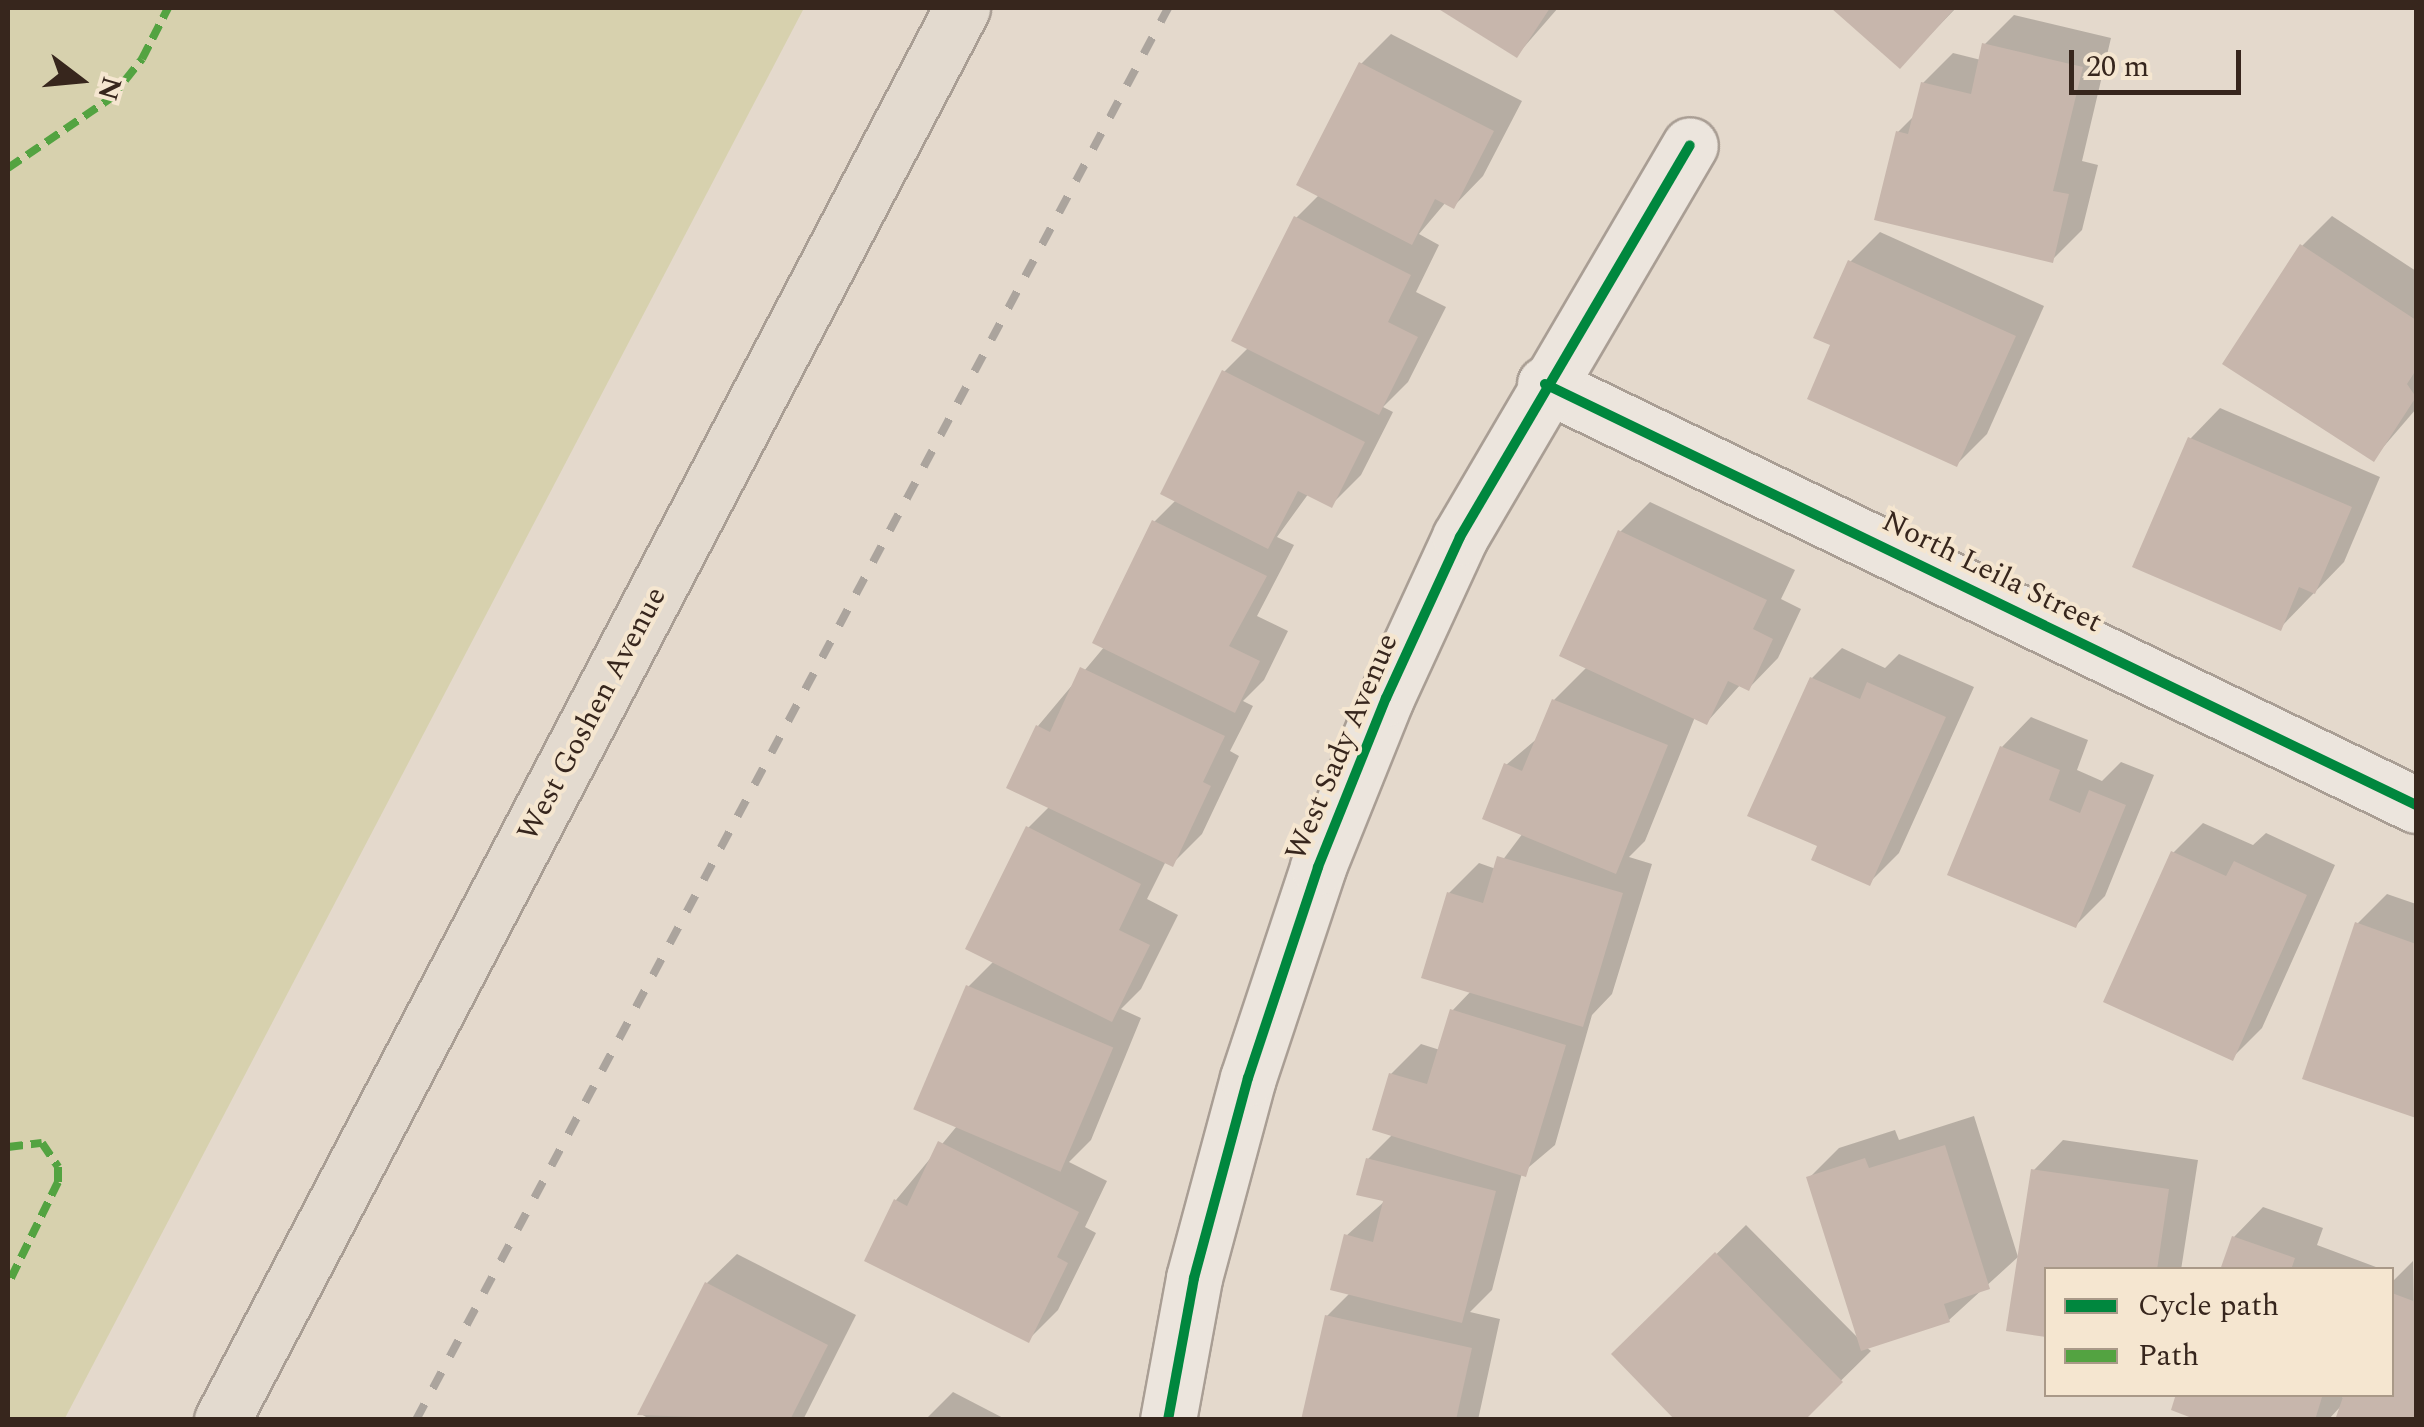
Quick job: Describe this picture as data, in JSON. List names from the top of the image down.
{
  "streets": {
    "main road": ["West Goshen Avenue"],
    "street": ["North Leila Street", "West Sady Avenue"]
  },
  "crossings": [
    ["North Leila Street", "West Sady Avenue"]
  ],
  "legend": ["Cycle path", "Path"],
  "scale_bar": "20 m",
  "north": "right"
}
